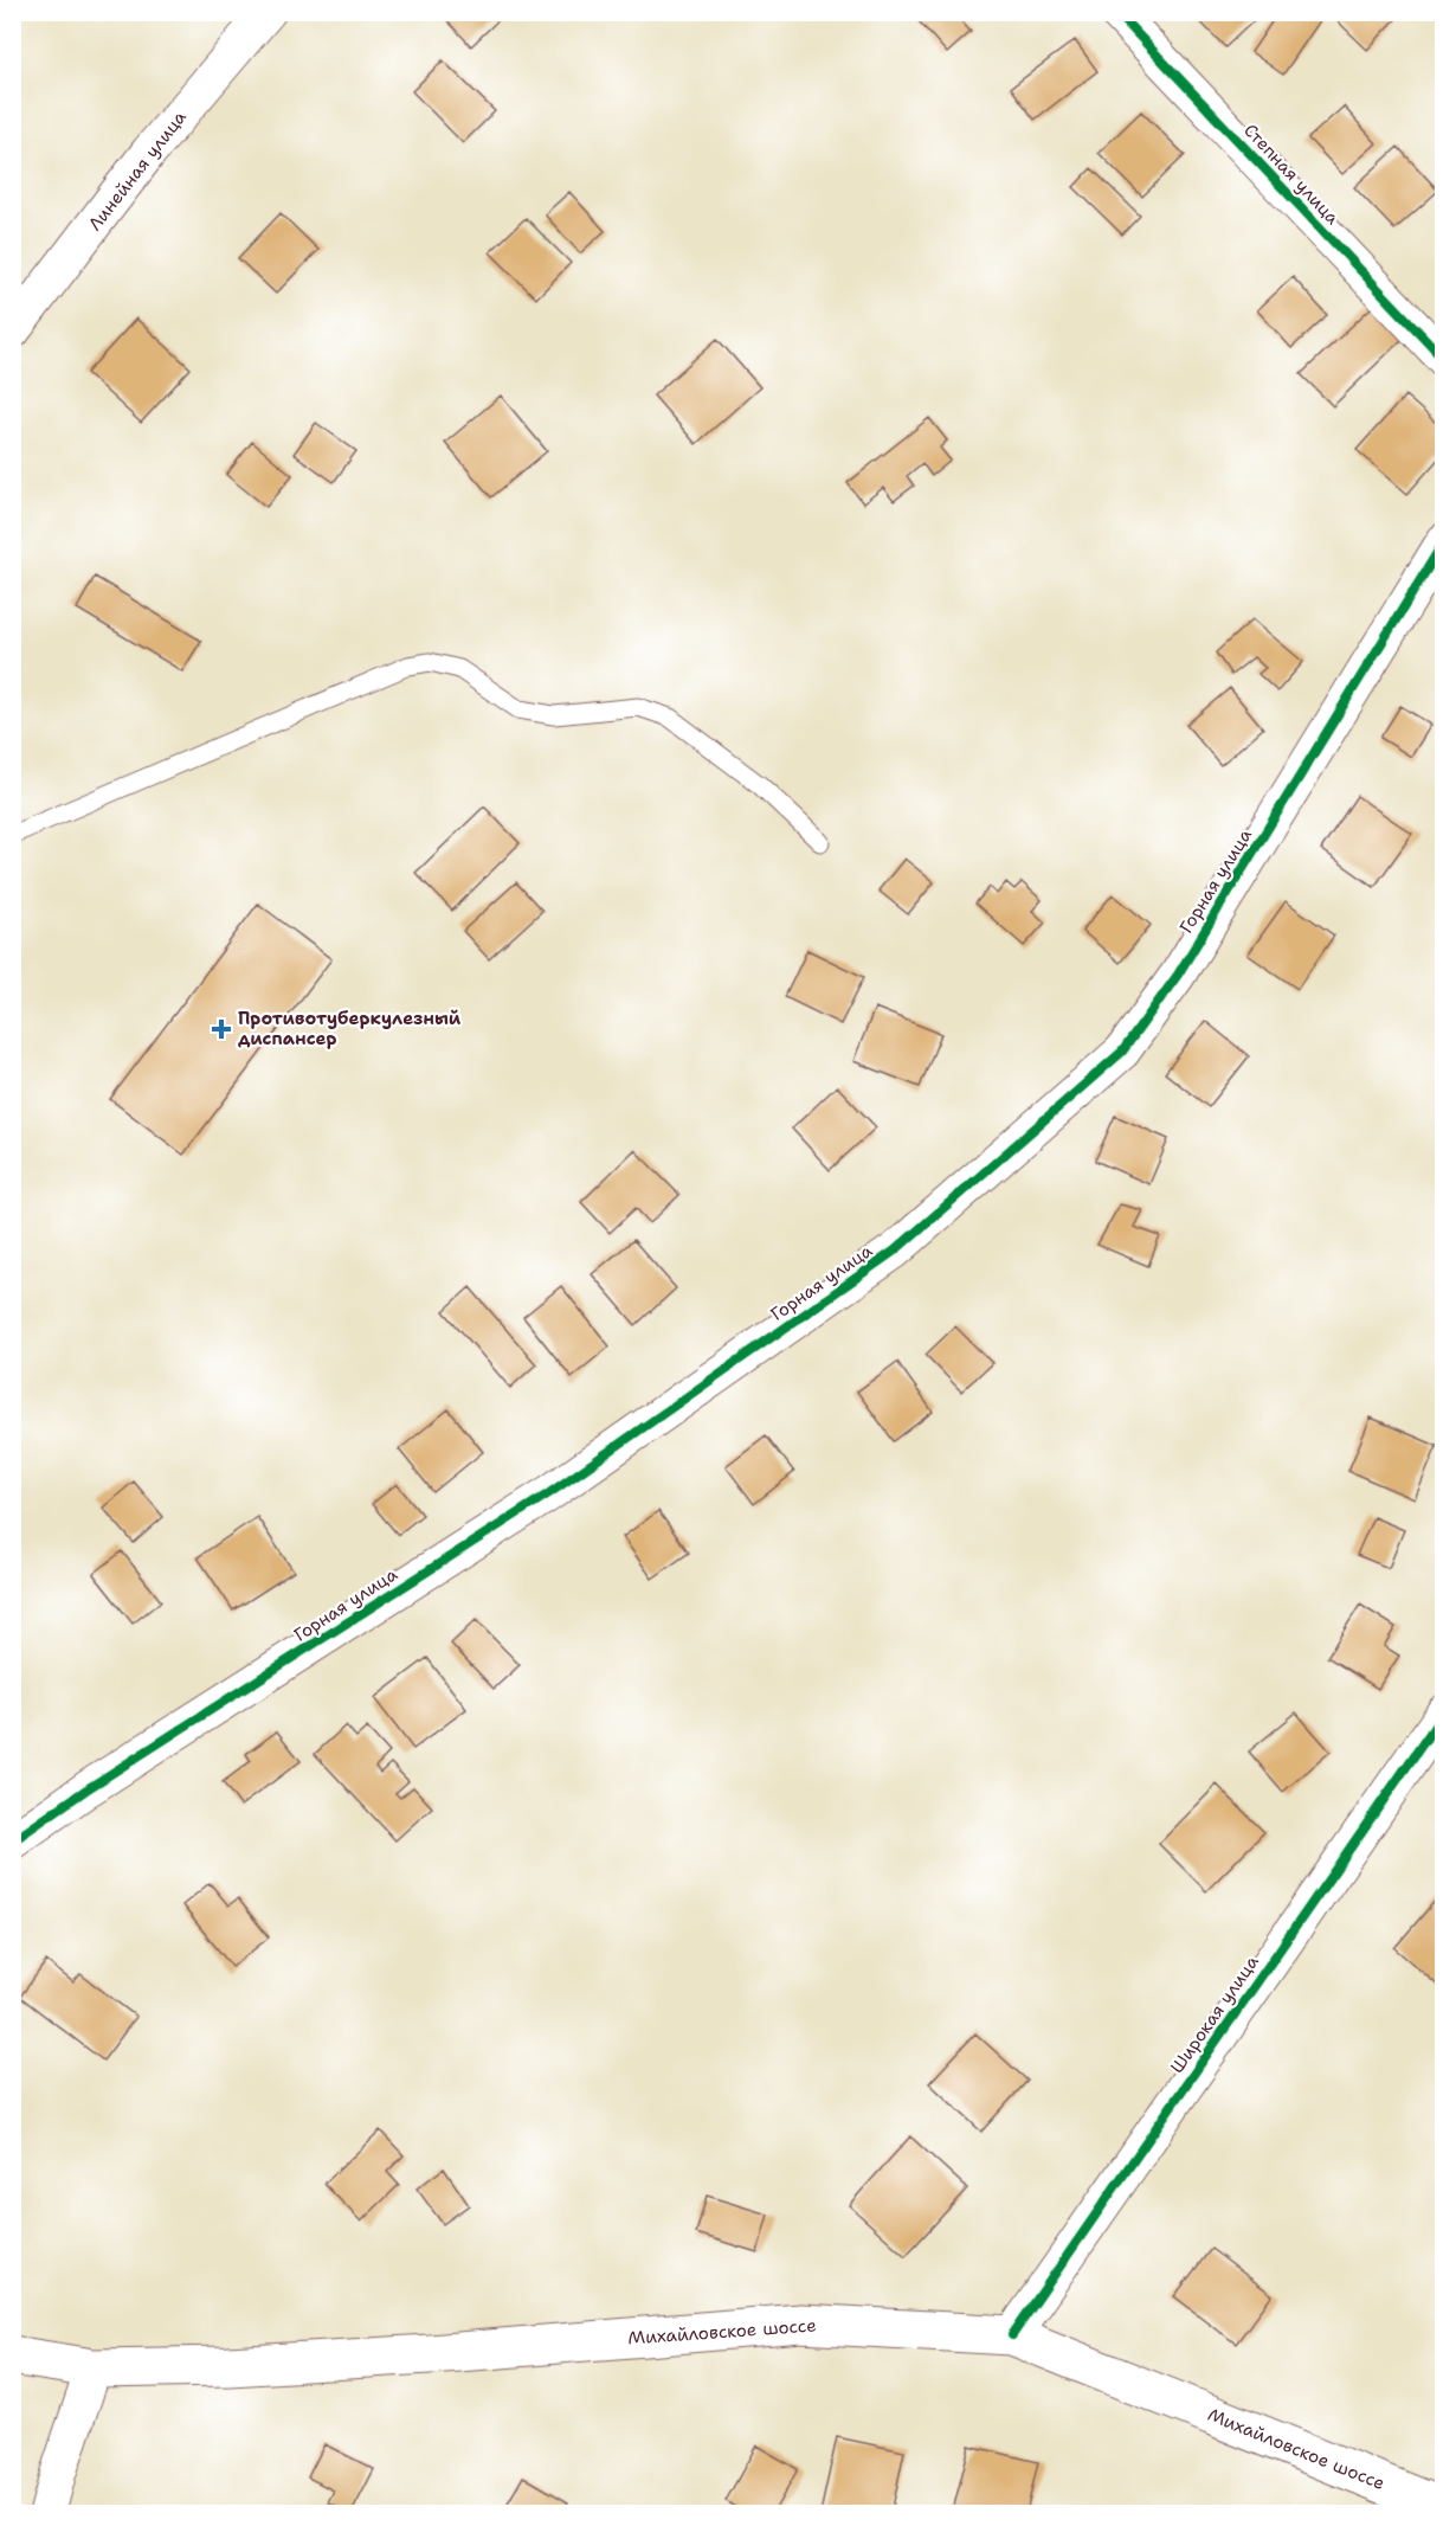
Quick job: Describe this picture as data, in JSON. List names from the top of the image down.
{
  "streets": {
    "main road": ["Михайловское шоссе"],
    "street": [
      "Линейная улица",
      "Степная улица",
      "Горная улица",
      "Широкая улица"
    ]
  },
  "crossings": [
    ["Широкая улица", "Михайловское шоссе"]
  ],
  "places": {
    "health": ["Противотуберкулезный диспансер"]
  }
}
